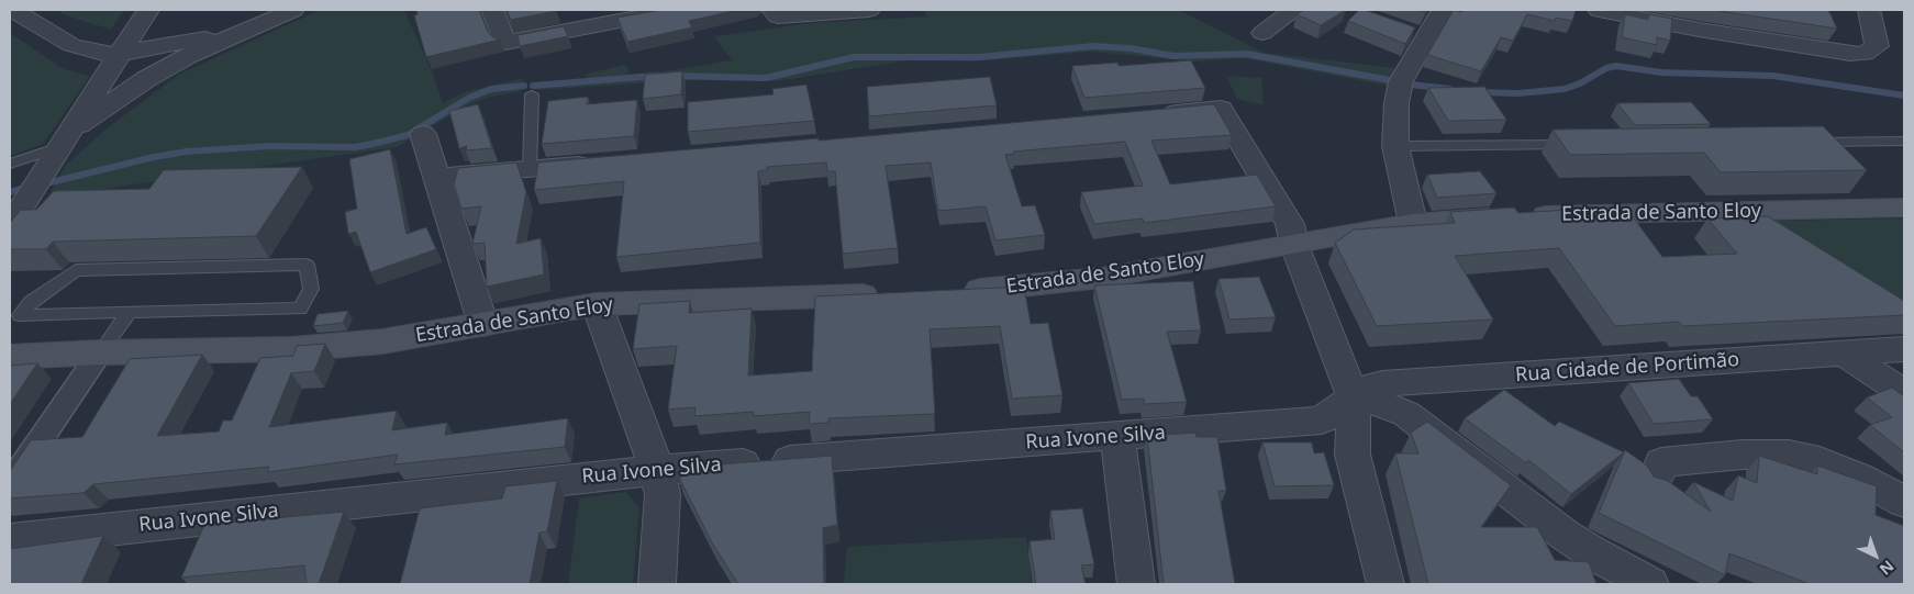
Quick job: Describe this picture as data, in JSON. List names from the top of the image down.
{
  "streets": {
    "main road": ["Estrada de Santo Eloy"],
    "street": ["Rua Cidade de Portimão", "Rua Ivone Silva"]
  },
  "crossings": [
    ["Rua Cidade de Portimão", "Rua Ivone Silva"]
  ],
  "north": "bottom right"
}
